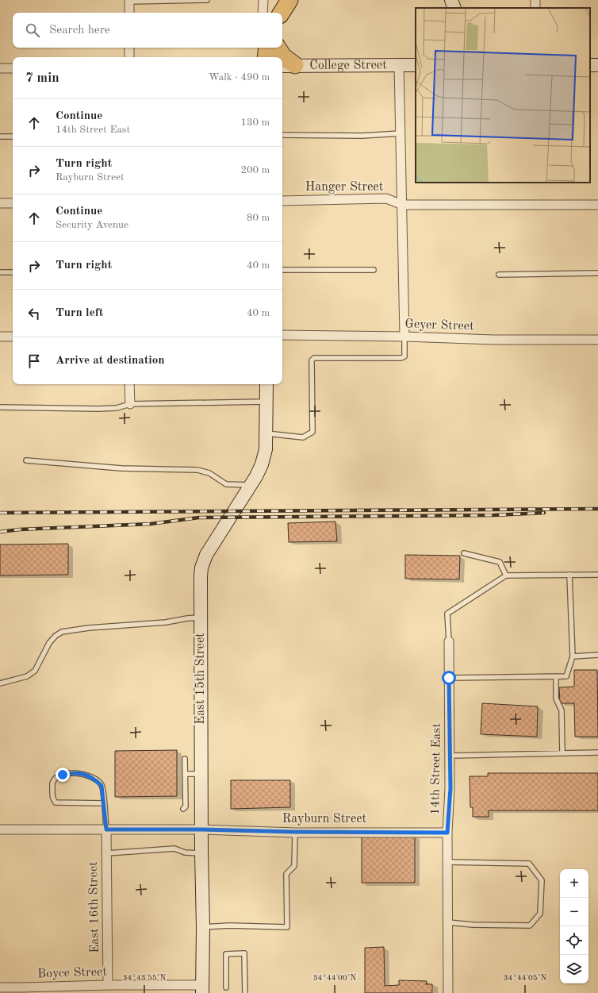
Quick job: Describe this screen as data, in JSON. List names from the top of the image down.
{
  "streets": {
    "street": [
      "College Street",
      "Hanger Street",
      "Geyer Street",
      "East 15th Street",
      "14th Street East",
      "Rayburn Street",
      "East 16th Street",
      "Boyce Street"
    ]
  },
  "crossings": [
    ["East 15th Street", "Rayburn Street"],
    ["East 15th Street", "Boyce Street"],
    ["14th Street East", "Rayburn Street"],
    ["Rayburn Street", "East 16th Street"],
    ["East 16th Street", "Boyce Street"]
  ],
  "page": {
    "search": "Search here",
    "heading": ["7 min", "Walk · 490 m"],
    "list": [
      ["Continue", "14th Street East", "130 m"],
      ["Turn right", "Rayburn Street", "200 m"],
      ["Continue", "Security Avenue", "80 m"],
      ["Turn right", "40 m"],
      ["Turn left", "40 m"],
      "Arrive at destination"
    ],
    "map_buttons": ["+", "−"]
  },
  "coordinates": ["34°43'55\"N", "34°44'00\"N", "34°44'05\"N"]
}
